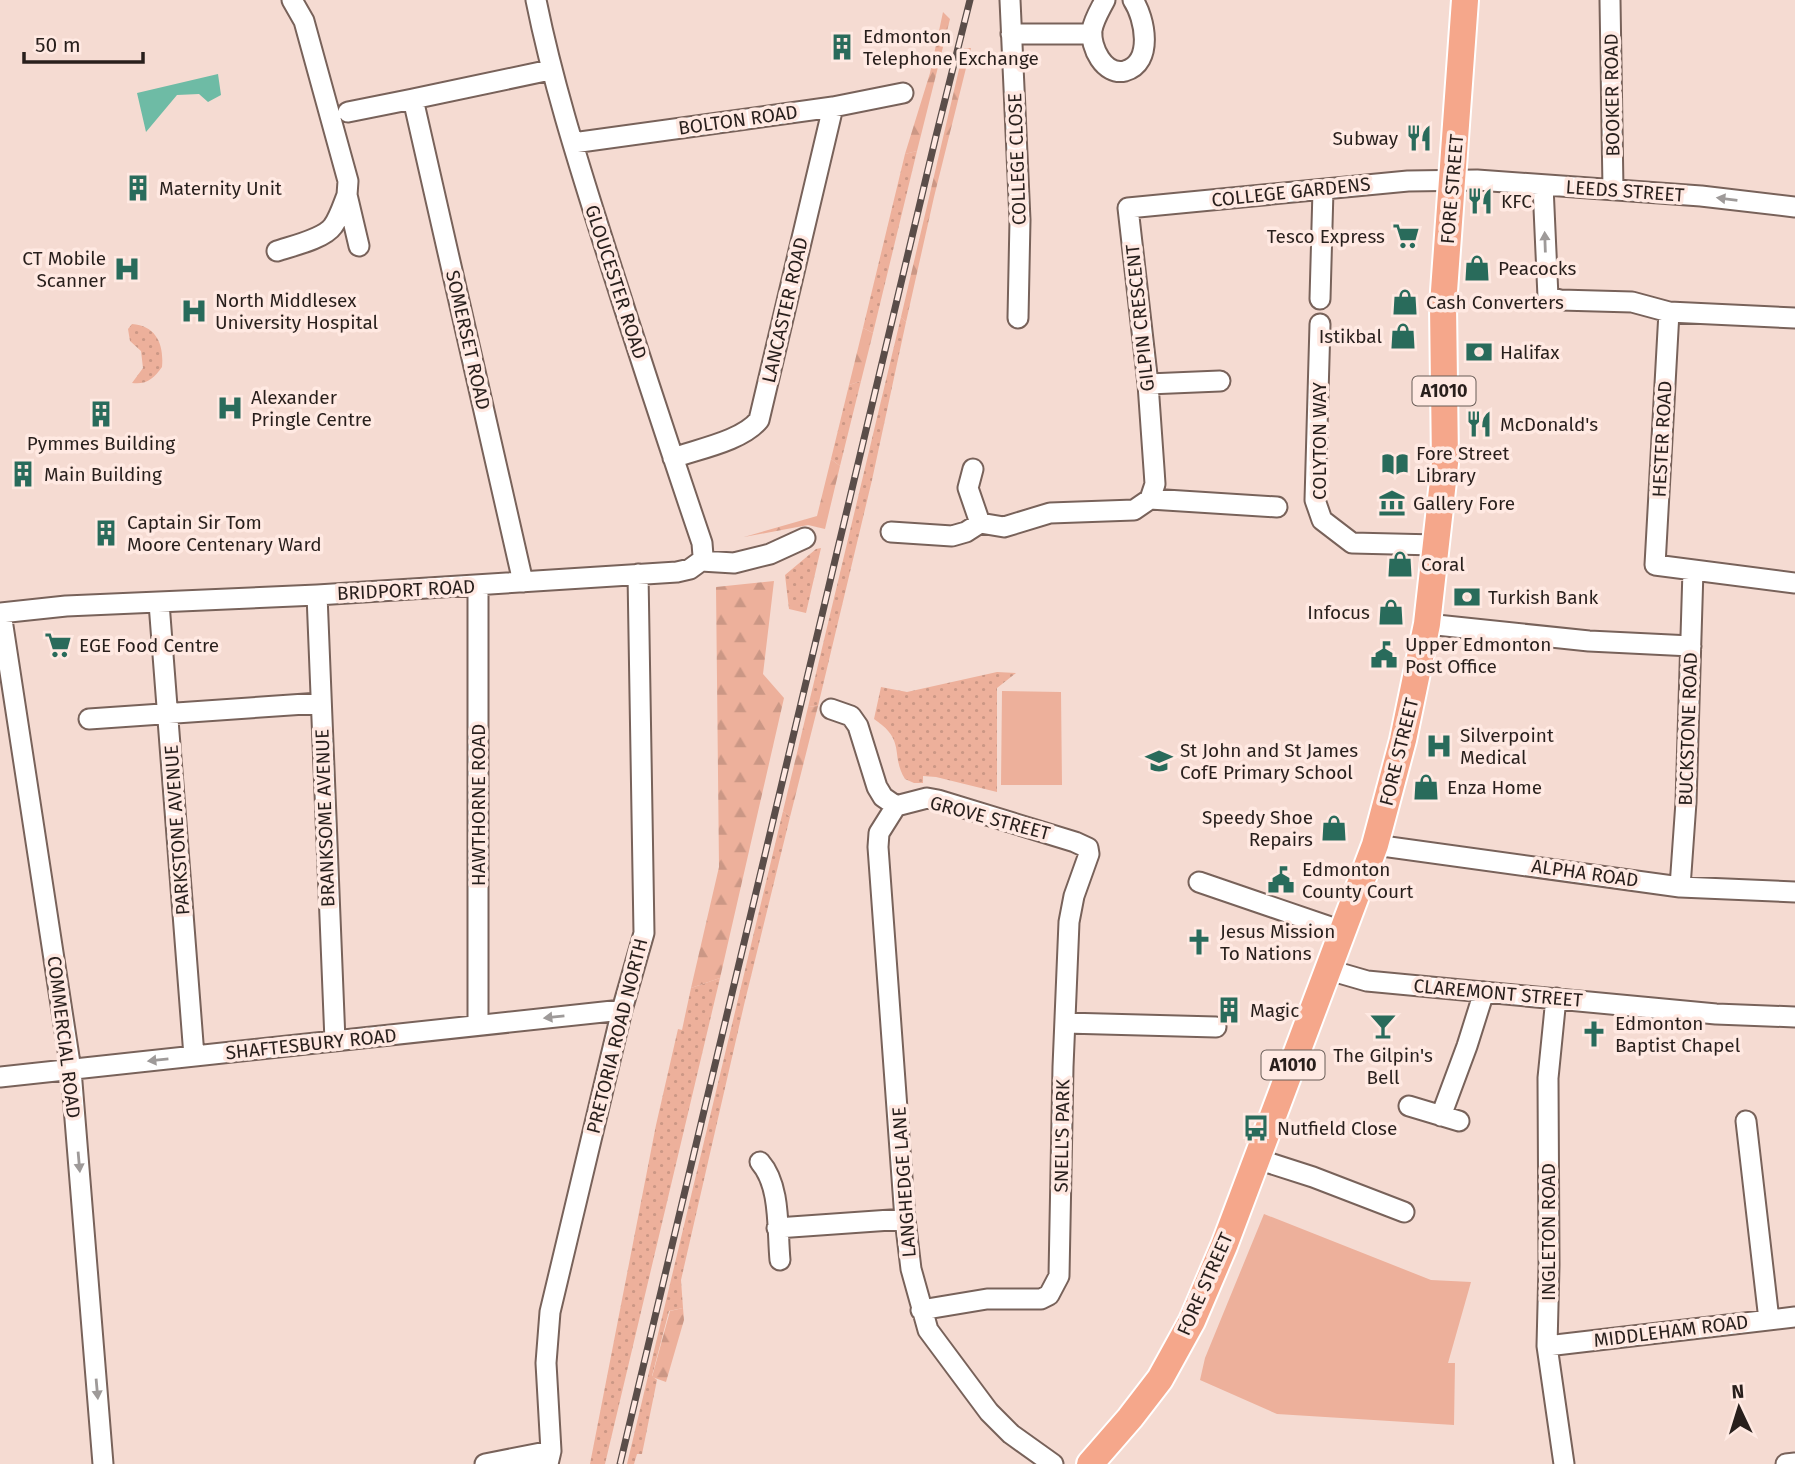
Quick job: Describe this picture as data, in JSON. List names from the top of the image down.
{
  "streets": {
    "main road": ["FORE STREET", "A1010"],
    "street": [
      "BOOKER ROAD",
      "BOLTON ROAD",
      "COLLEGE CLOSE",
      "LEEDS STREET",
      "COLLEGE GARDENS",
      "GLOUCESTER ROAD",
      "LANCASTER ROAD",
      "GILPIN CRESCENT",
      "SOMERSET ROAD",
      "HESTER ROAD",
      "COLYTON WAY",
      "BRIDPORT ROAD",
      "BUCKSTONE ROAD",
      "HAWTHORNE ROAD",
      "BRANKSOME AVENUE",
      "GROVE STREET",
      "PARKSTONE AVENUE",
      "ALPHA ROAD",
      "CLAREMONT STREET",
      "PRETORIA ROAD NORTH",
      "COMMERCIAL ROAD",
      "SHAFTESBURY ROAD",
      "SNELL'S PARK",
      "LANGHEDGE LANE",
      "INGLETON ROAD",
      "MIDDLEHAM ROAD"
    ]
  },
  "crossings": [
    ["BOOKER ROAD", "LEEDS STREET"],
    ["BOLTON ROAD", "GLOUCESTER ROAD"],
    ["BOLTON ROAD", "LANCASTER ROAD"],
    ["FORE STREET", "LEEDS STREET"],
    ["FORE STREET", "COLLEGE GARDENS"],
    ["FORE STREET", "COLYTON WAY"],
    ["FORE STREET", "ALPHA ROAD"],
    ["FORE STREET", "CLAREMONT STREET"],
    ["LEEDS STREET", "COLLEGE GARDENS"],
    ["COLLEGE GARDENS", "GILPIN CRESCENT"],
    ["GLOUCESTER ROAD", "LANCASTER ROAD"],
    ["GLOUCESTER ROAD", "BRIDPORT ROAD"],
    ["SOMERSET ROAD", "BRIDPORT ROAD"],
    ["HESTER ROAD", "BUCKSTONE ROAD"],
    ["BRIDPORT ROAD", "HAWTHORNE ROAD"],
    ["BRIDPORT ROAD", "BRANKSOME AVENUE"],
    ["BRIDPORT ROAD", "PARKSTONE AVENUE"],
    ["BRIDPORT ROAD", "PRETORIA ROAD NORTH"],
    ["BRIDPORT ROAD", "COMMERCIAL ROAD"],
    ["BUCKSTONE ROAD", "ALPHA ROAD"],
    ["HAWTHORNE ROAD", "SHAFTESBURY ROAD"],
    ["BRANKSOME AVENUE", "SHAFTESBURY ROAD"],
    ["GROVE STREET", "SNELL'S PARK"],
    ["GROVE STREET", "LANGHEDGE LANE"],
    ["PARKSTONE AVENUE", "SHAFTESBURY ROAD"],
    ["CLAREMONT STREET", "INGLETON ROAD"],
    ["PRETORIA ROAD NORTH", "SHAFTESBURY ROAD"],
    ["COMMERCIAL ROAD", "SHAFTESBURY ROAD"],
    ["SNELL'S PARK", "LANGHEDGE LANE"],
    ["INGLETON ROAD", "MIDDLEHAM ROAD"]
  ],
  "one_way": ["COMMERCIAL ROAD", "SHAFTESBURY ROAD"],
  "places": {
    "building": [
      "Edmonton Telephone Exchange",
      "Maternity Unit",
      "Pymmes Building",
      "Main Building",
      "Captain Sir Tom Moore Centenary Ward",
      "Magic"
    ],
    "restaurant": ["Subway", "KFC", "McDonald's"],
    "supermarket": ["Tesco Express", "EGE Food Centre"],
    "shop": [
      "Peacocks",
      "Cash Converters",
      "Istikbal",
      "Coral",
      "Infocus",
      "Enza Home",
      "Speedy Shoe Repairs"
    ],
    "hospital": [
      "CT Mobile Scanner",
      "North Middlesex University Hospital",
      "Alexander Pringle Centre",
      "Silverpoint Medical"
    ],
    "bank": ["Halifax", "Turkish Bank"],
    "library": ["Fore Street Library"],
    "museum": ["Gallery Fore"],
    "public building": ["Upper Edmonton Post Office", "Edmonton County Court"],
    "school or university": ["St John and St James CofE Primary School"],
    "church": ["Jesus Mission To Nations", "Edmonton Baptist Chapel"],
    "bar": ["The Gilpin's Bell"],
    "bus stop": ["Nutfield Close"]
  },
  "scale_bar": "50 m",
  "north": "top"
}
